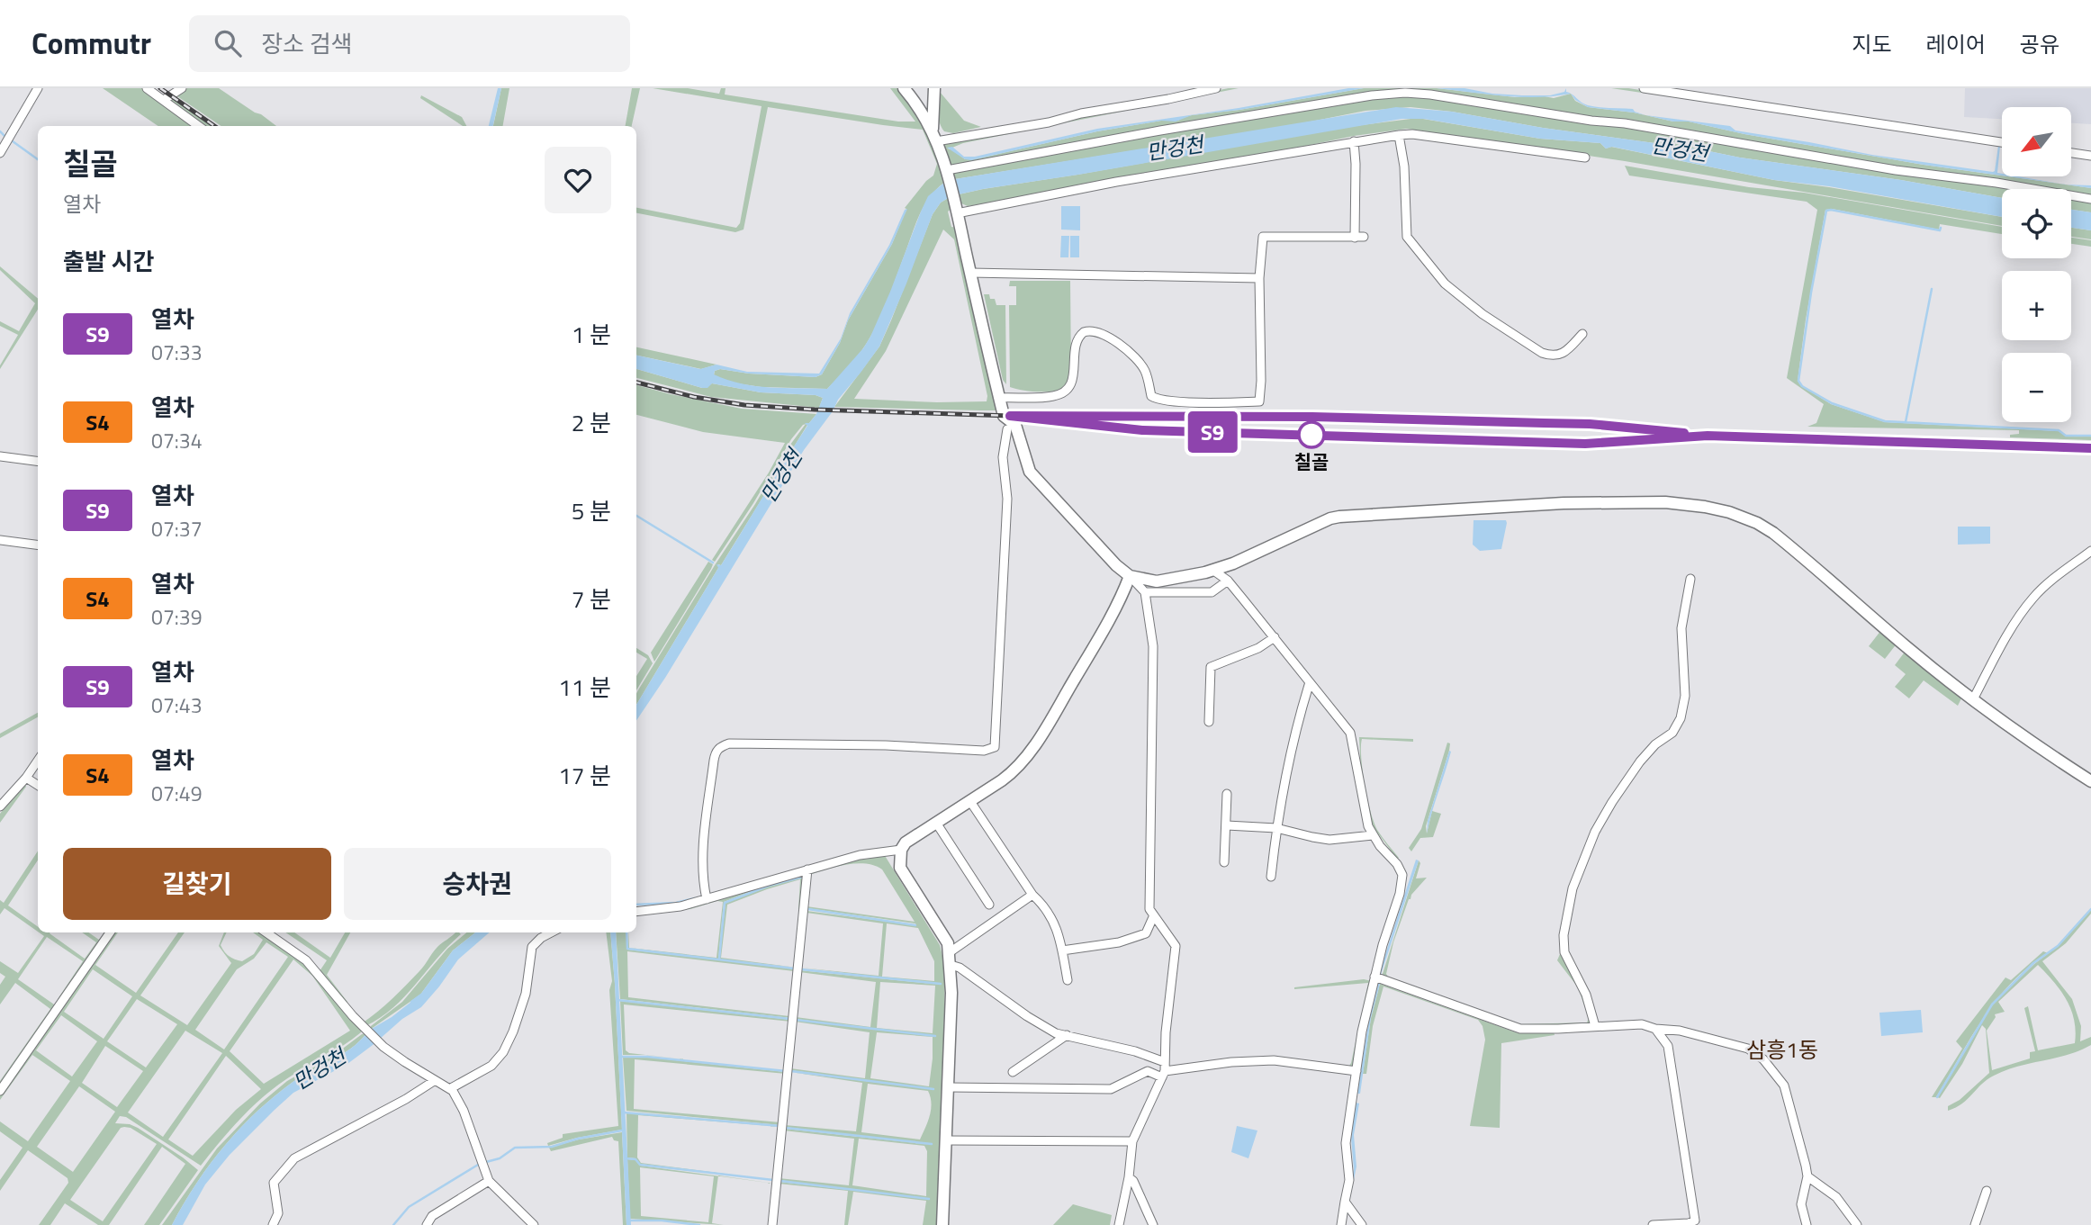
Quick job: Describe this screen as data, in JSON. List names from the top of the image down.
{
  "districts": ["삼흥1동"],
  "water": ["만겅천"],
  "places": ["칠골"],
  "north": "bottom left",
  "page": {
    "header": "Commutr",
    "search": "장소 검색",
    "nav": ["지도", "레이어", "공유"],
    "on_map": "S9",
    "map_buttons": ["+", "−"],
    "heading": [
      ["칠골", "열차"],
      "출발 시간"
    ],
    "list": [
      {
        "mark": "S9",
        "name": "열차",
        "note": "07:33",
        "value": "1 분"
      },
      {
        "mark": "S4",
        "name": "열차",
        "note": "07:34",
        "value": "2 분"
      },
      {
        "mark": "S9",
        "name": "열차",
        "note": "07:37",
        "value": "5 분"
      },
      {
        "mark": "S4",
        "name": "열차",
        "note": "07:39",
        "value": "7 분"
      },
      {
        "mark": "S9",
        "name": "열차",
        "note": "07:43",
        "value": "11 분"
      },
      {
        "mark": "S4",
        "name": "열차",
        "note": "07:49",
        "value": "17 분"
      }
    ],
    "buttons": ["길찾기", "승차권"]
  }
}
